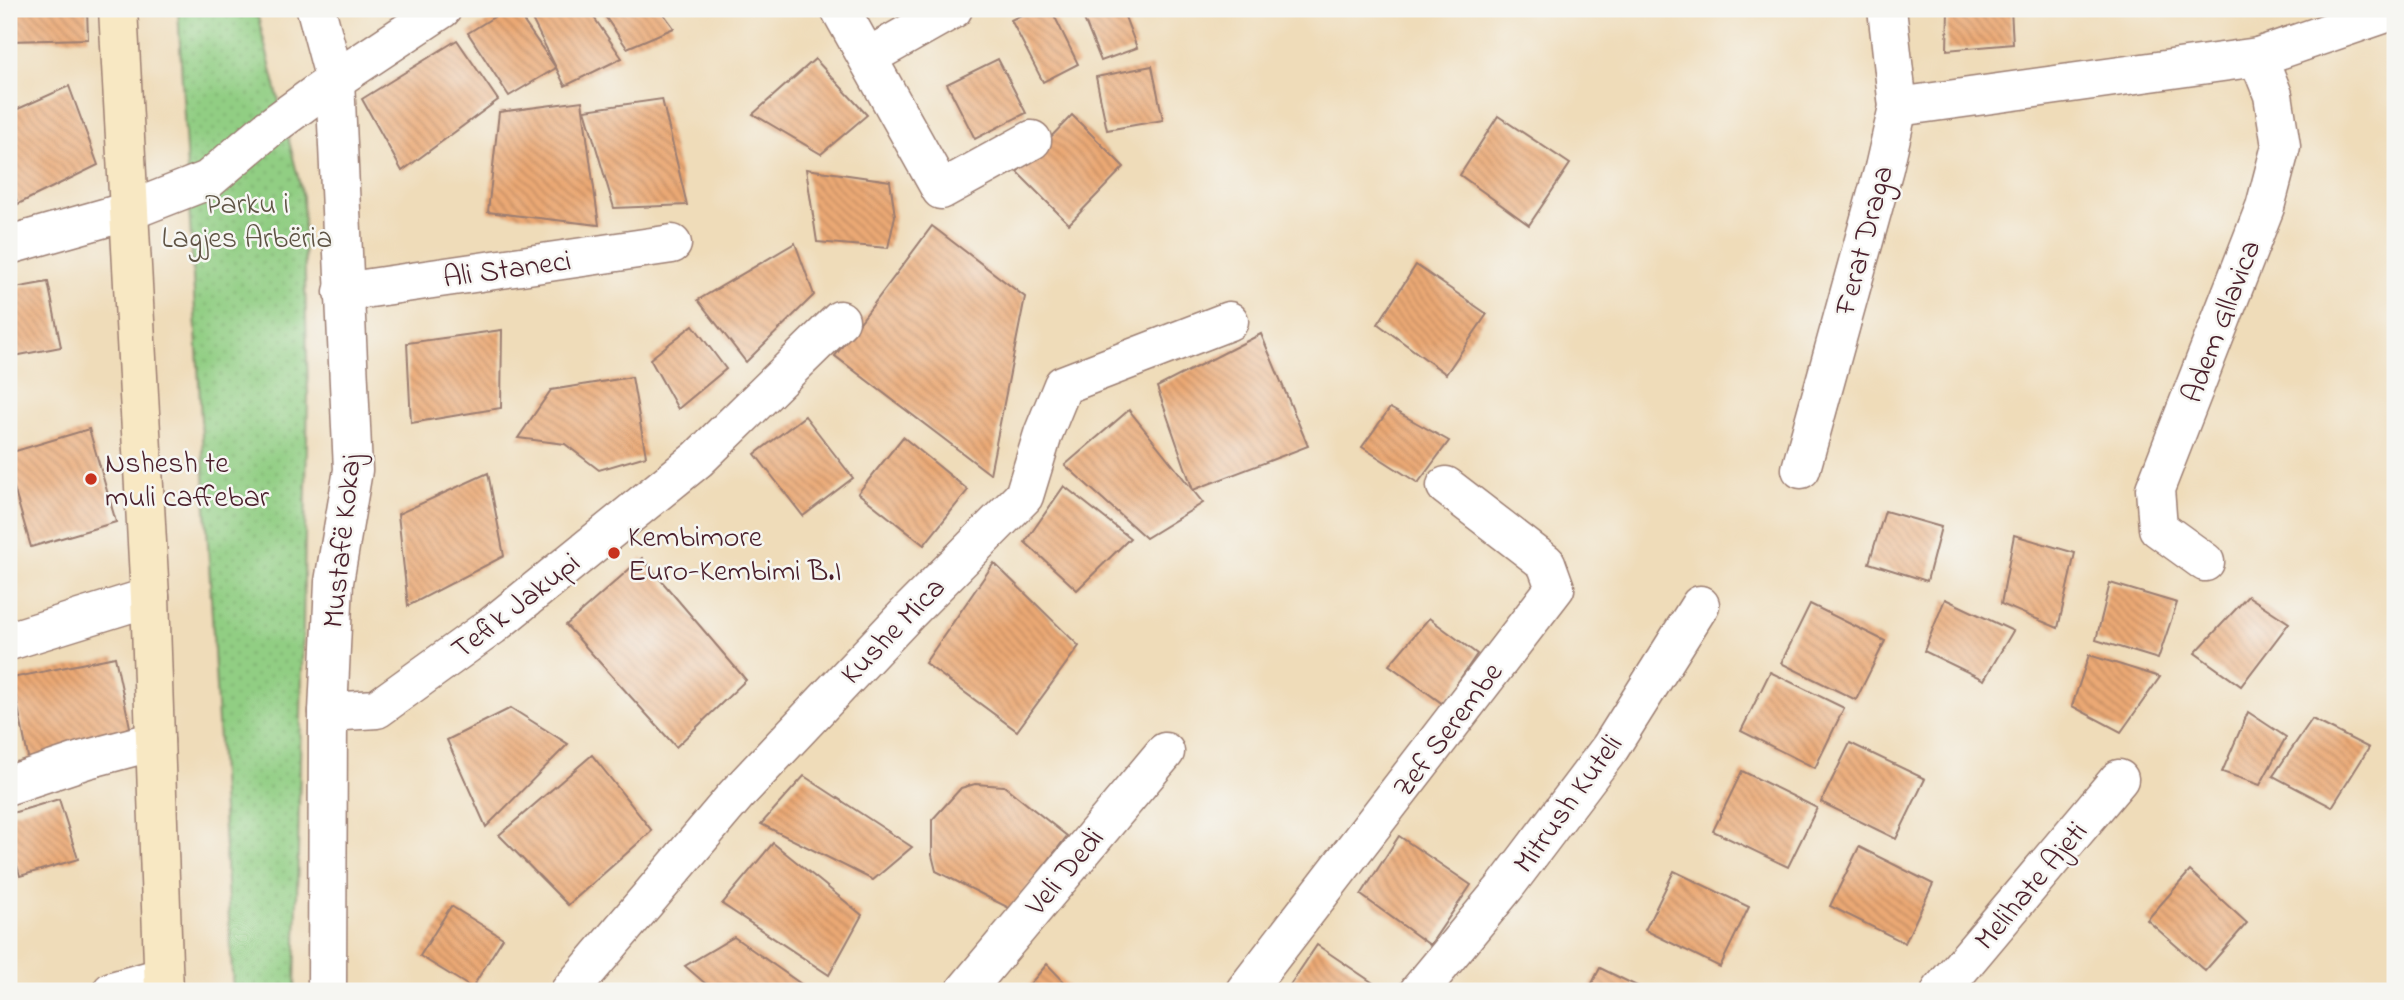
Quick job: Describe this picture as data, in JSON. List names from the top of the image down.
{
  "streets": {
    "street": [
      "Ferat Draga",
      "Ali Staneci",
      "Adem Gllavica",
      "Mustafë Kokaj",
      "Tefik Jakupi",
      "Kushe Mica",
      "Zef Serembe",
      "Mitrush Kuteli",
      "Veli Dedi",
      "Melihate Ajeti"
    ]
  },
  "crossings": [
    ["Ali Staneci", "Mustafë Kokaj"],
    ["Mustafë Kokaj", "Tefik Jakupi"]
  ],
  "parks": ["Parku i Lagjes Arbëria"],
  "places": ["Nshesh te muli caffebar", "Kembimore Euro-Kembimi B.I"]
}
